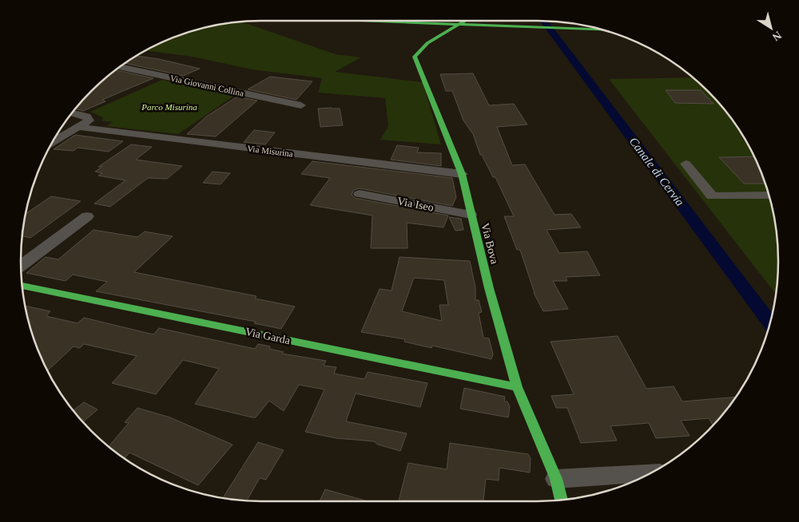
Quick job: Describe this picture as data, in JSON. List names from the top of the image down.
{
  "streets": {
    "street": [
      "Via Giovanni Collina",
      "Via Misurina",
      "Via Iseo",
      "Via Bova",
      "Via Garda"
    ]
  },
  "crossings": [
    ["Via Misurina", "Via Bova"],
    ["Via Iseo", "Via Bova"],
    ["Via Bova", "Via Garda"]
  ],
  "water": ["Canale di Cervia"],
  "parks": ["Parco Misurina"],
  "north": "bottom right"
}
